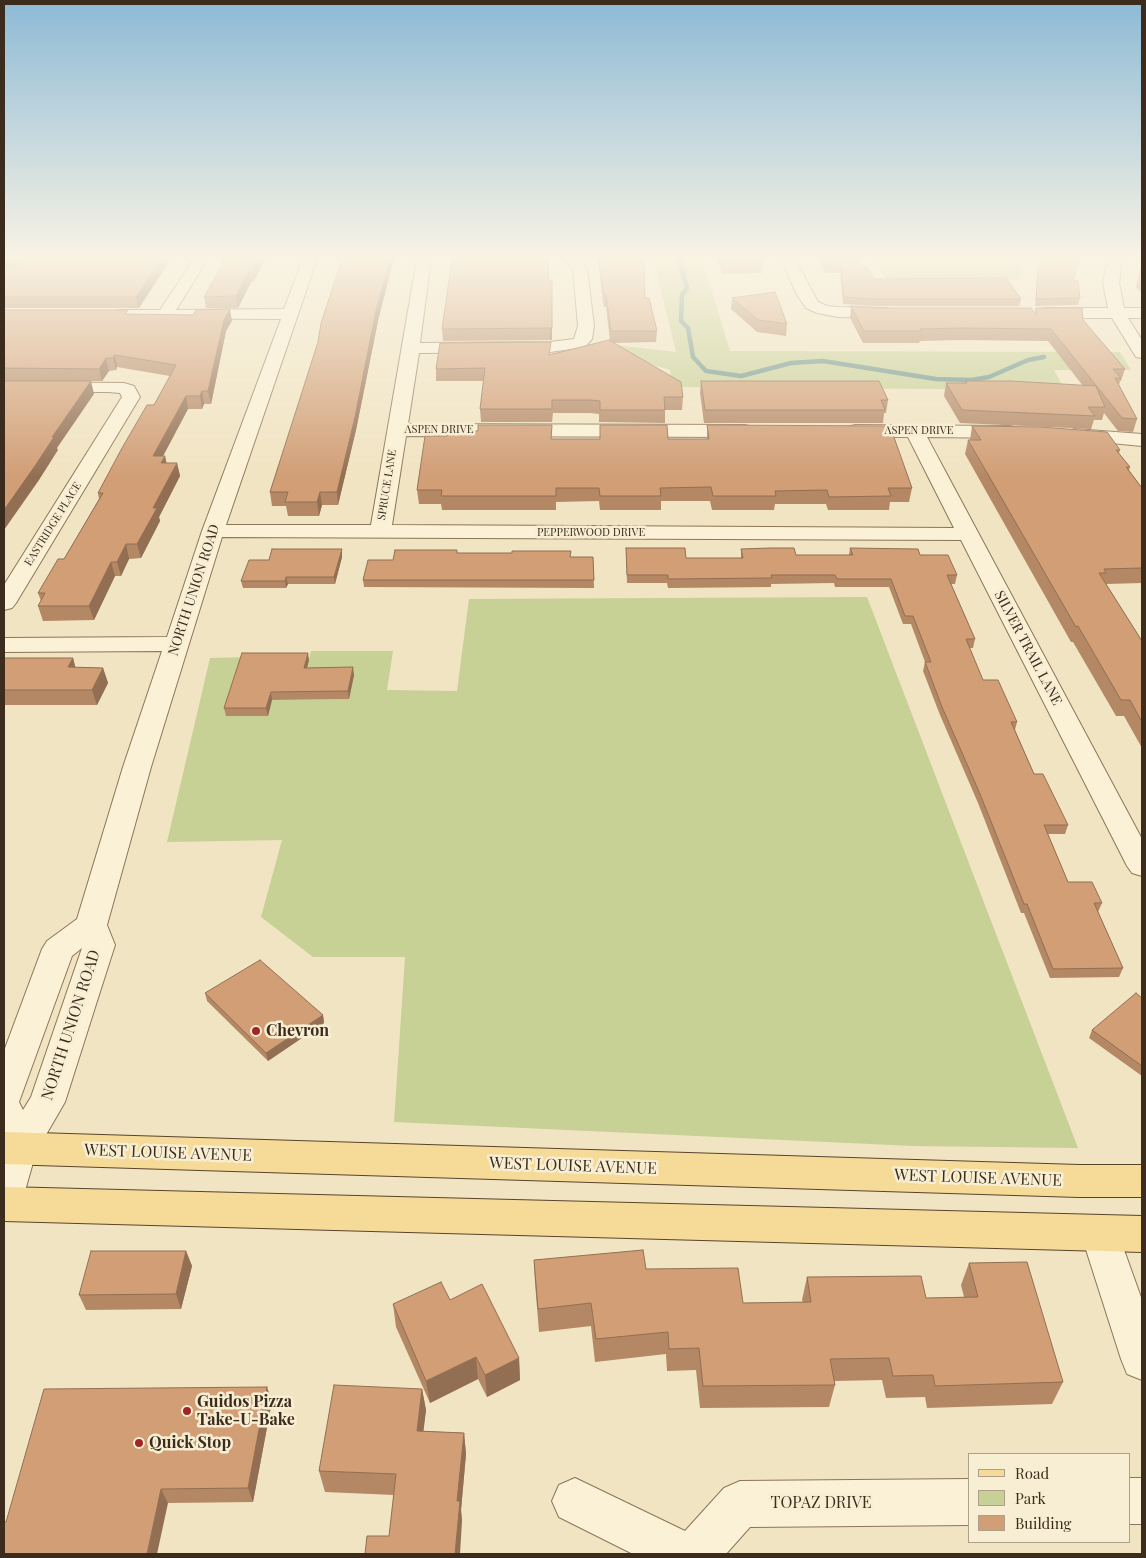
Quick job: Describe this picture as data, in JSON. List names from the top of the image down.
{
  "streets": {
    "main road": ["WEST LOUISE AVENUE"],
    "street": [
      "ASPEN DRIVE",
      "SPRUCE LANE",
      "EASTRIDGE PLACE",
      "PEPPERWOOD DRIVE",
      "NORTH UNION ROAD",
      "SILVER TRAIL LANE",
      "TOPAZ DRIVE"
    ]
  },
  "crossings": [
    ["ASPEN DRIVE", "SPRUCE LANE"],
    ["ASPEN DRIVE", "SILVER TRAIL LANE"],
    ["SPRUCE LANE", "PEPPERWOOD DRIVE"],
    ["PEPPERWOOD DRIVE", "NORTH UNION ROAD"],
    ["PEPPERWOOD DRIVE", "SILVER TRAIL LANE"],
    ["NORTH UNION ROAD", "WEST LOUISE AVENUE"]
  ],
  "places": ["Chevron", "Guidos Pizza Take-U-Bake", "Quick Stop"],
  "legend": ["Road", "Park", "Building"]
}
